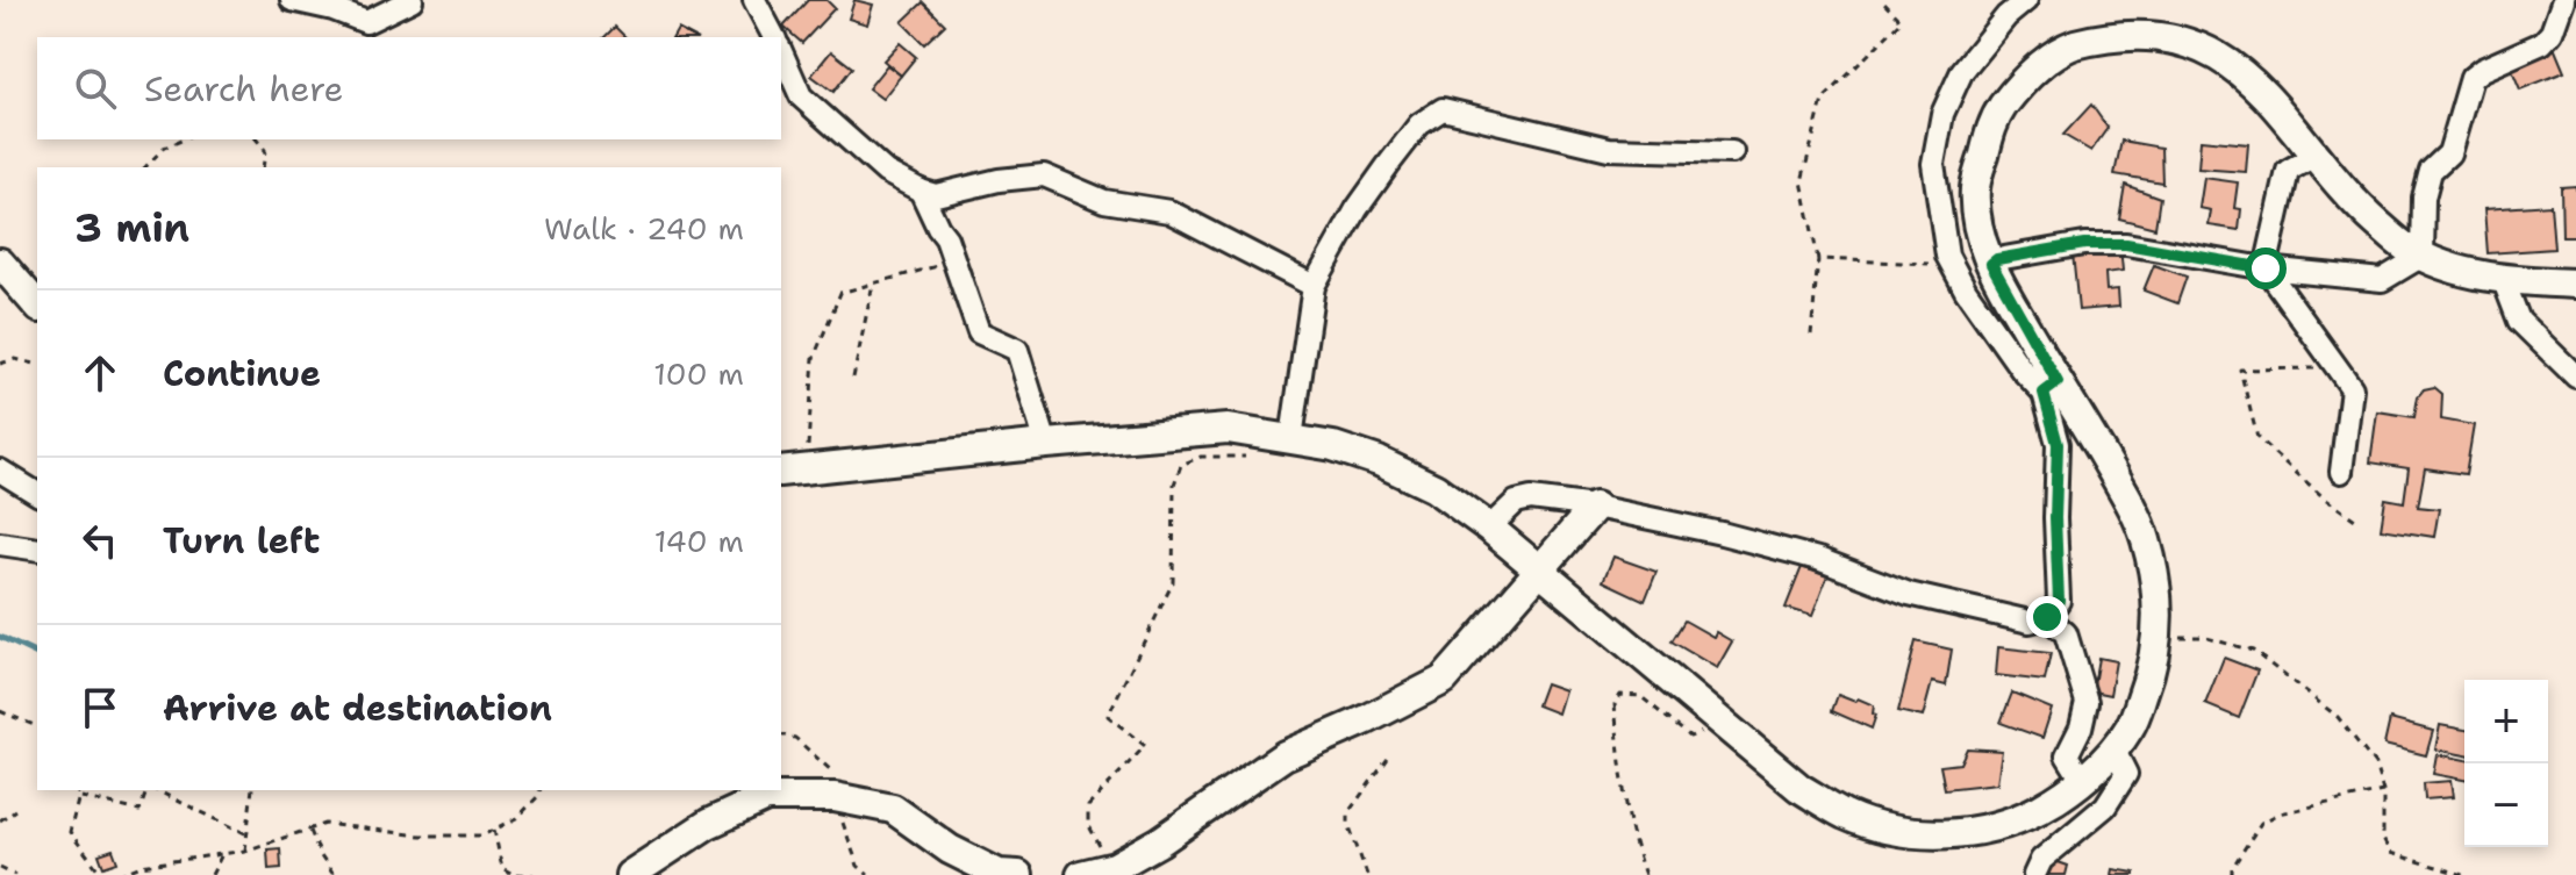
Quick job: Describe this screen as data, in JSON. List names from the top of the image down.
{
  "page": {
    "search": "Search here",
    "heading": ["3 min", "Walk · 240 m"],
    "list": [
      ["Continue", "100 m"],
      ["Turn left", "140 m"],
      "Arrive at destination"
    ],
    "map_buttons": ["+", "−"]
  }
}
